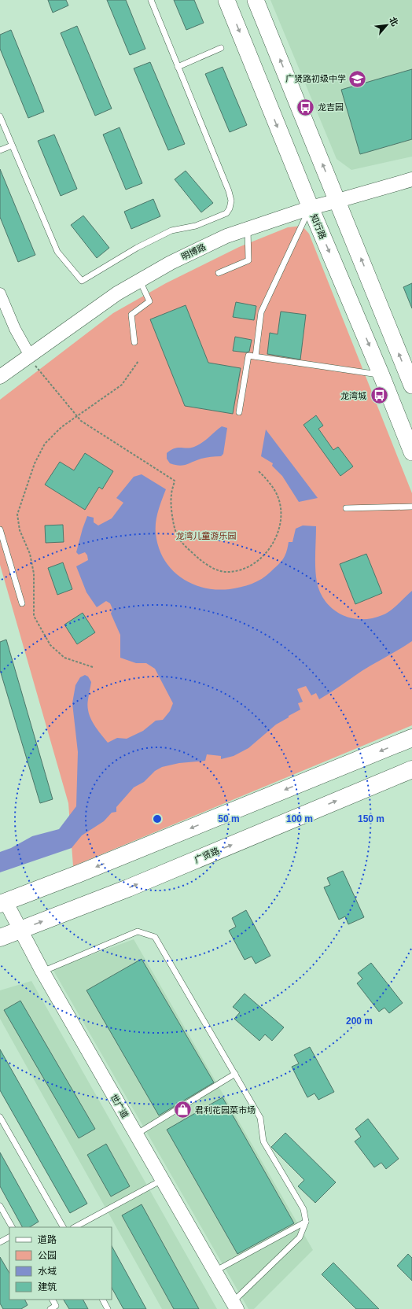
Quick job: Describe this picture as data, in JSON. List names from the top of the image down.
{
  "streets": {
    "main road": ["知行路", "广贤路"],
    "street": ["明博路", "世广道"]
  },
  "crossings": [
    ["知行路", "明博路"],
    ["广贤路", "世广道"]
  ],
  "parks": ["龙湾儿童游乐园"],
  "places": {
    "school or university": ["广贤路初级中学"],
    "bus stop": ["龙吉园", "龙湾城"],
    "shop": ["君利花园菜市场"]
  },
  "legend": [
    "道路",
    "公园",
    "水域",
    "建筑"
  ],
  "north": "top right",
  "rings": [
    "50 m",
    "100 m",
    "150 m",
    "200 m"
  ]
}
